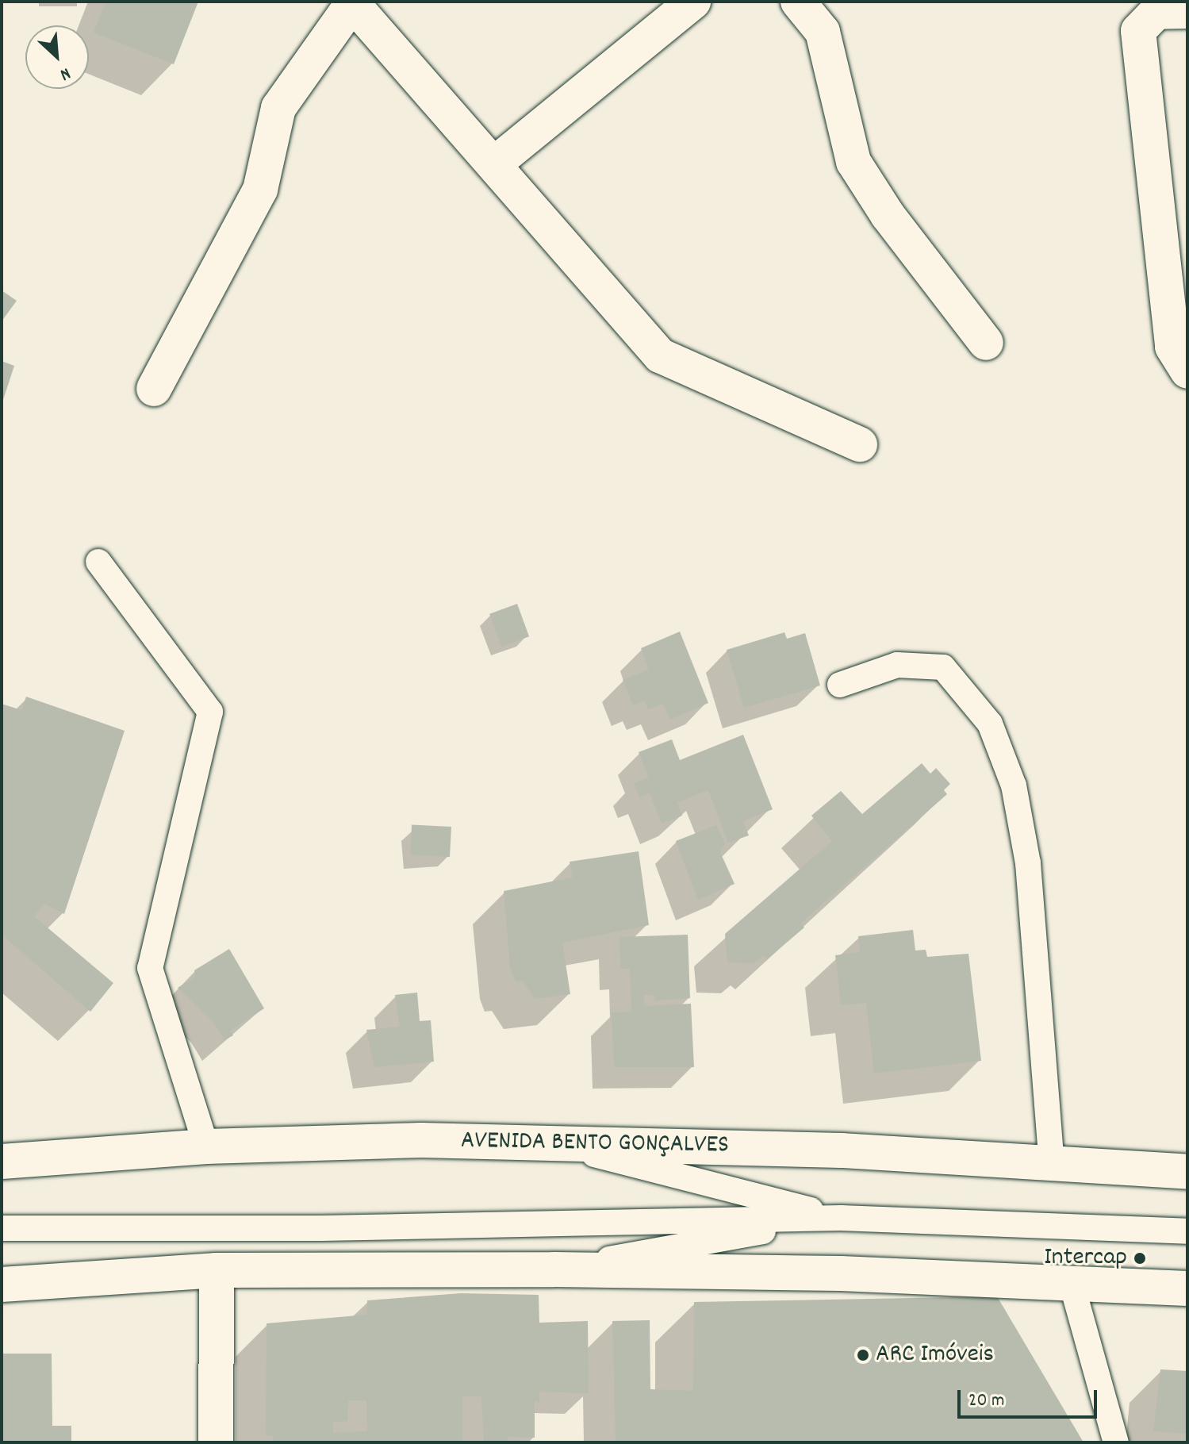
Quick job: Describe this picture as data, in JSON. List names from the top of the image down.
{
  "streets": {
    "main road": ["AVENIDA BENTO GONÇALVES"]
  },
  "places": ["Intercap", "ARC Imóveis"],
  "scale_bar": "20 m",
  "north": "bottom right"
}
